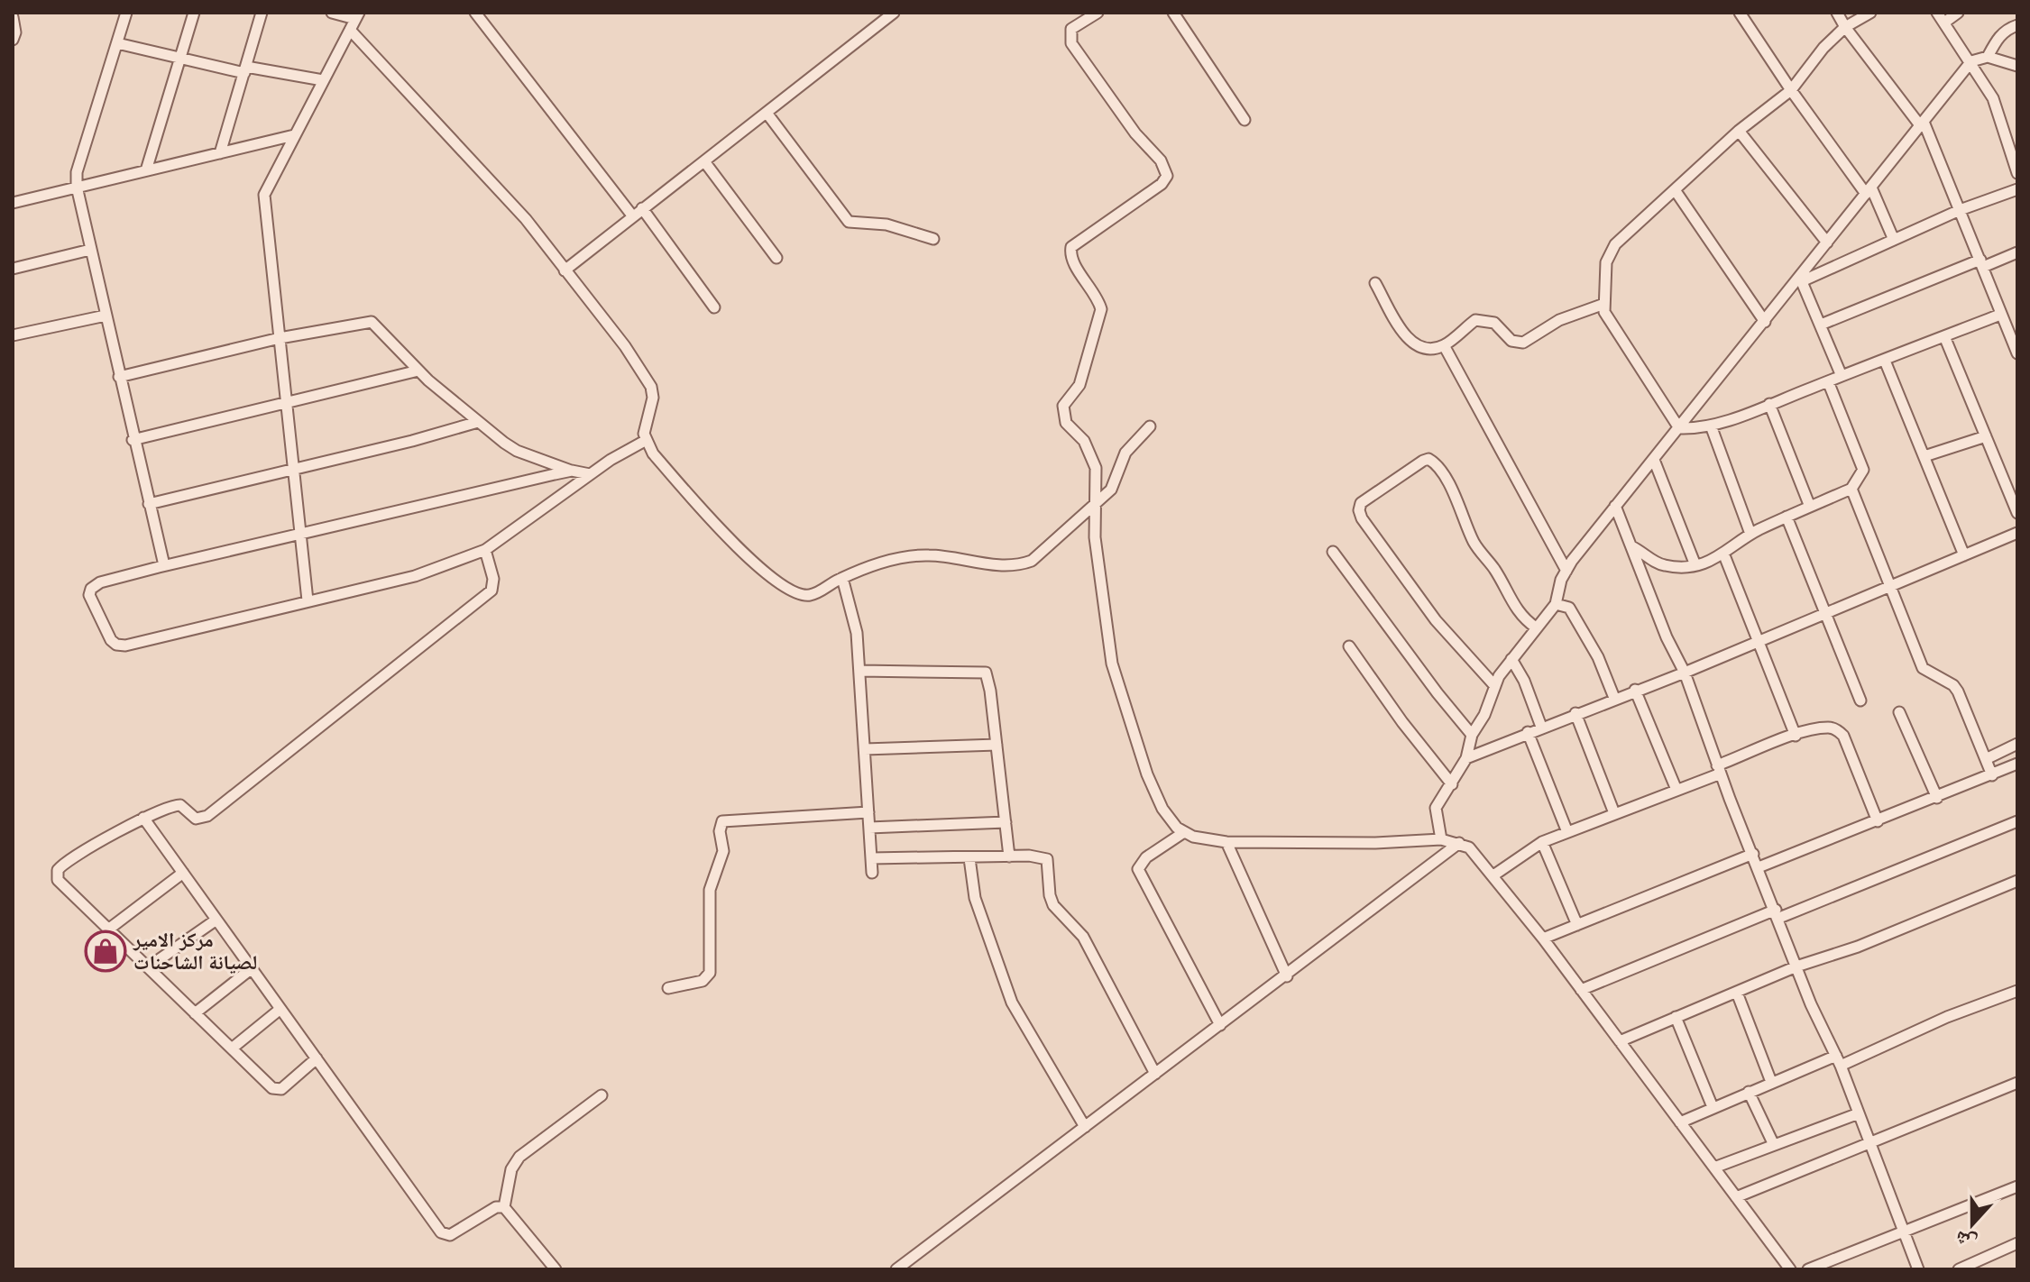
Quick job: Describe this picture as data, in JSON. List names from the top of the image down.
{
  "places": {
    "shop": ["مركز الامير لصيانة الشاحنات"]
  },
  "north": "bottom"
}
